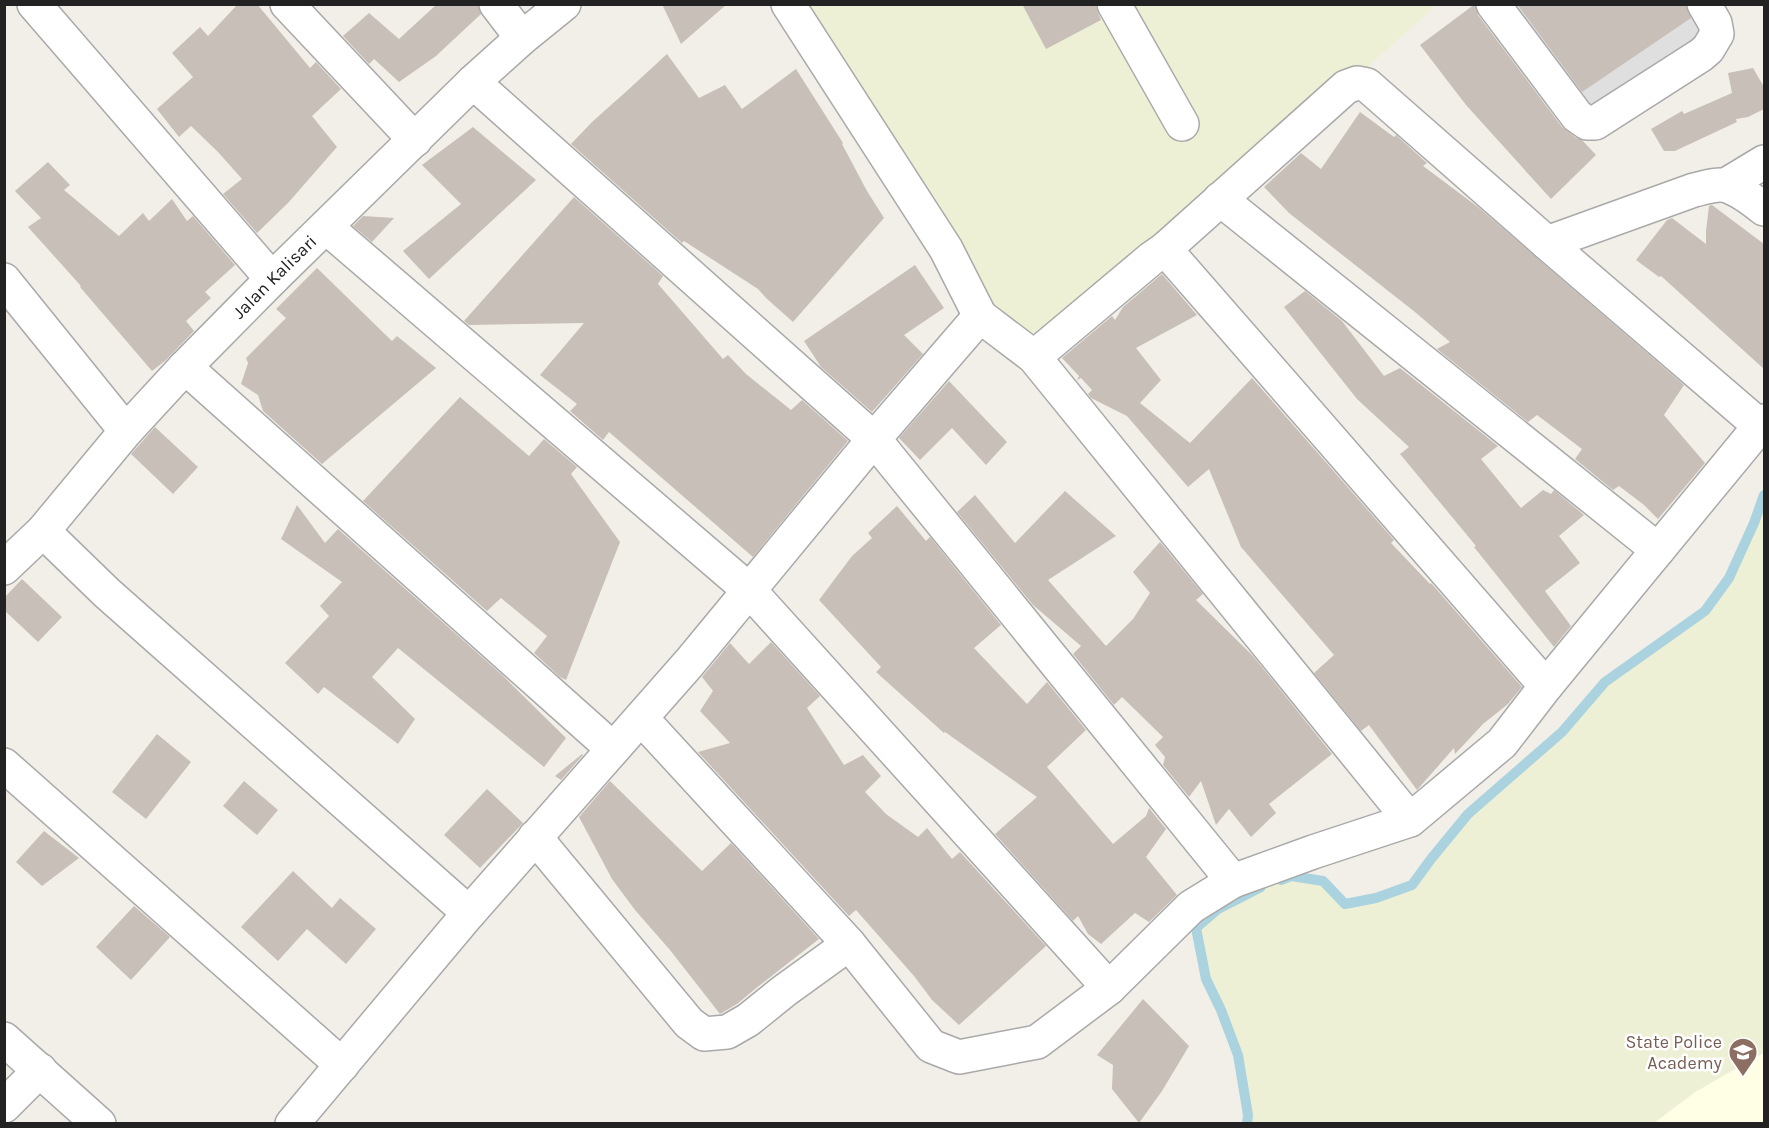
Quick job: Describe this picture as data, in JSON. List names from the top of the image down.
{
  "streets": {
    "street": ["Jalan Kalisari"]
  },
  "places": {
    "school or university": ["State Police Academy"]
  }
}
